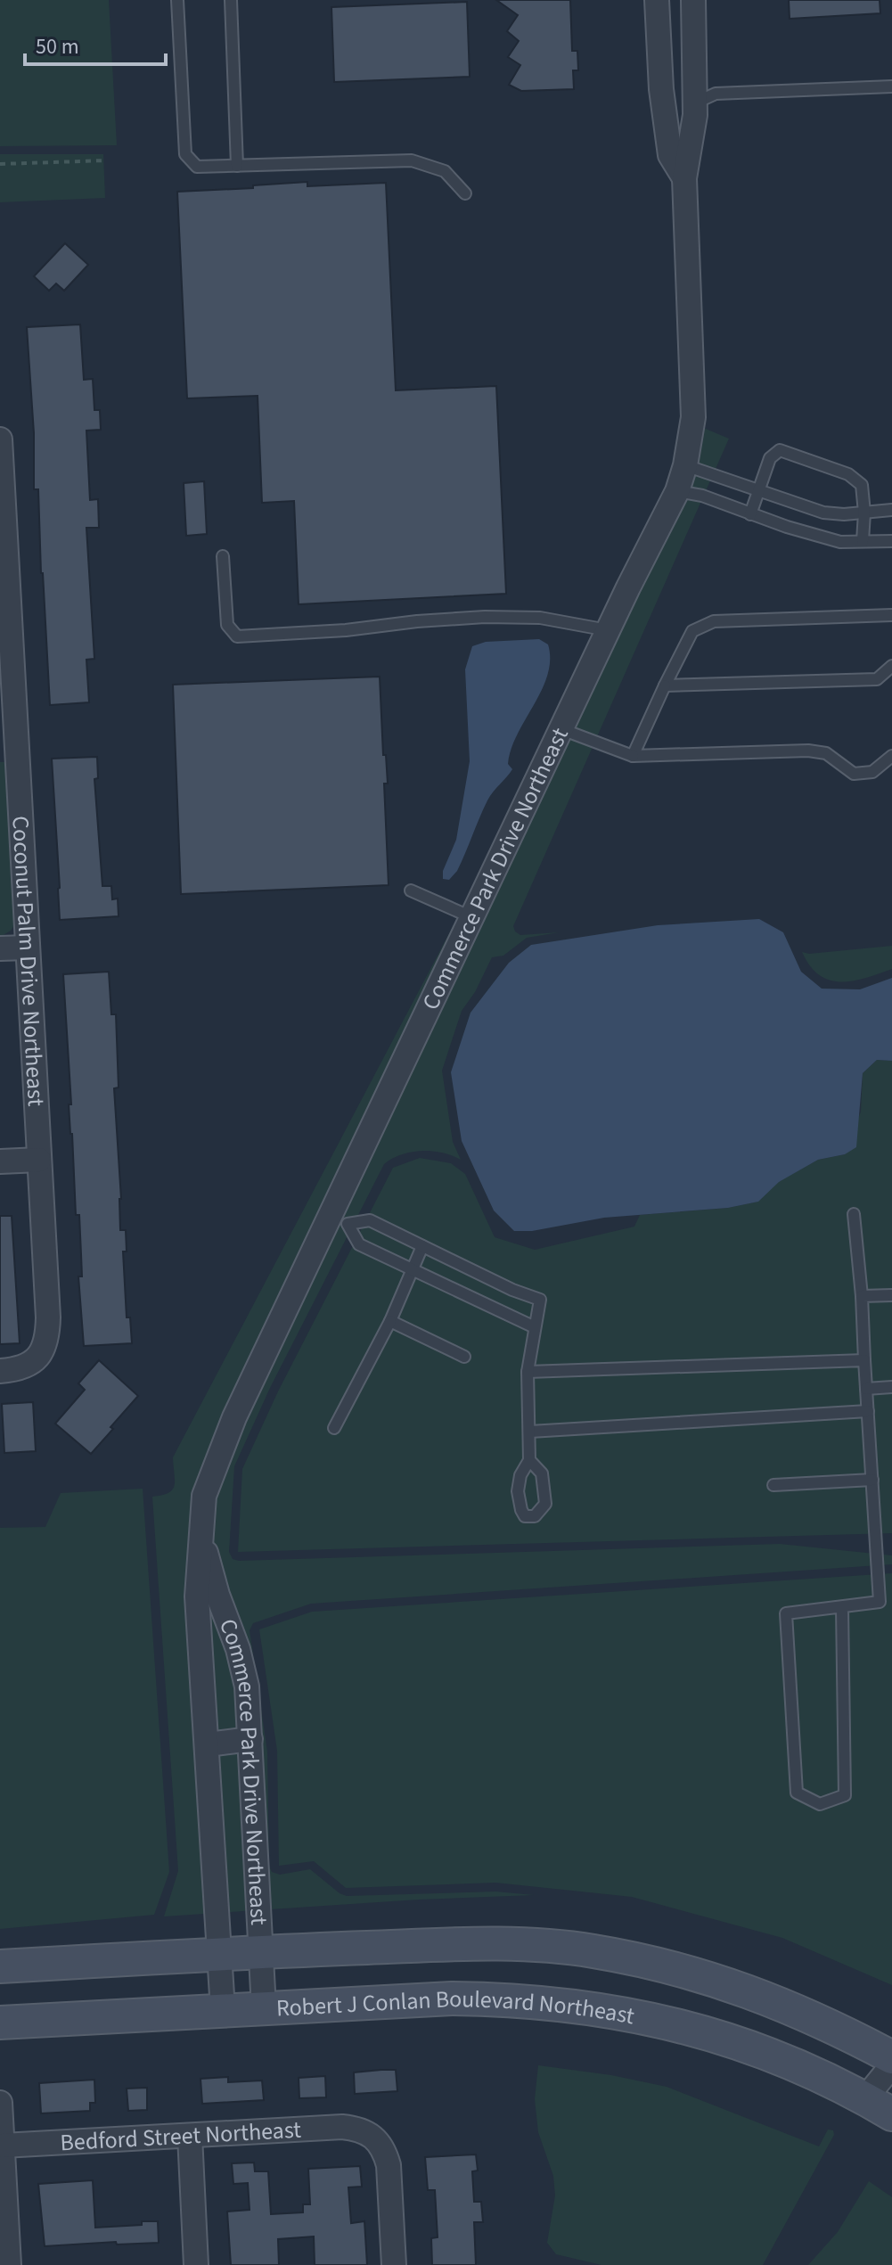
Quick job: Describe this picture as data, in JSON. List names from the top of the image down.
{
  "streets": {
    "main road": ["Robert J Conlan Boulevard Northeast"],
    "street": ["Commerce Park Drive Northeast", "Coconut Palm Drive Northeast", "Bedford Street Northeast"]
  },
  "crossings": [
    ["Commerce Park Drive Northeast", "Robert J Conlan Boulevard Northeast"]
  ],
  "scale_bar": "50 m"
}
